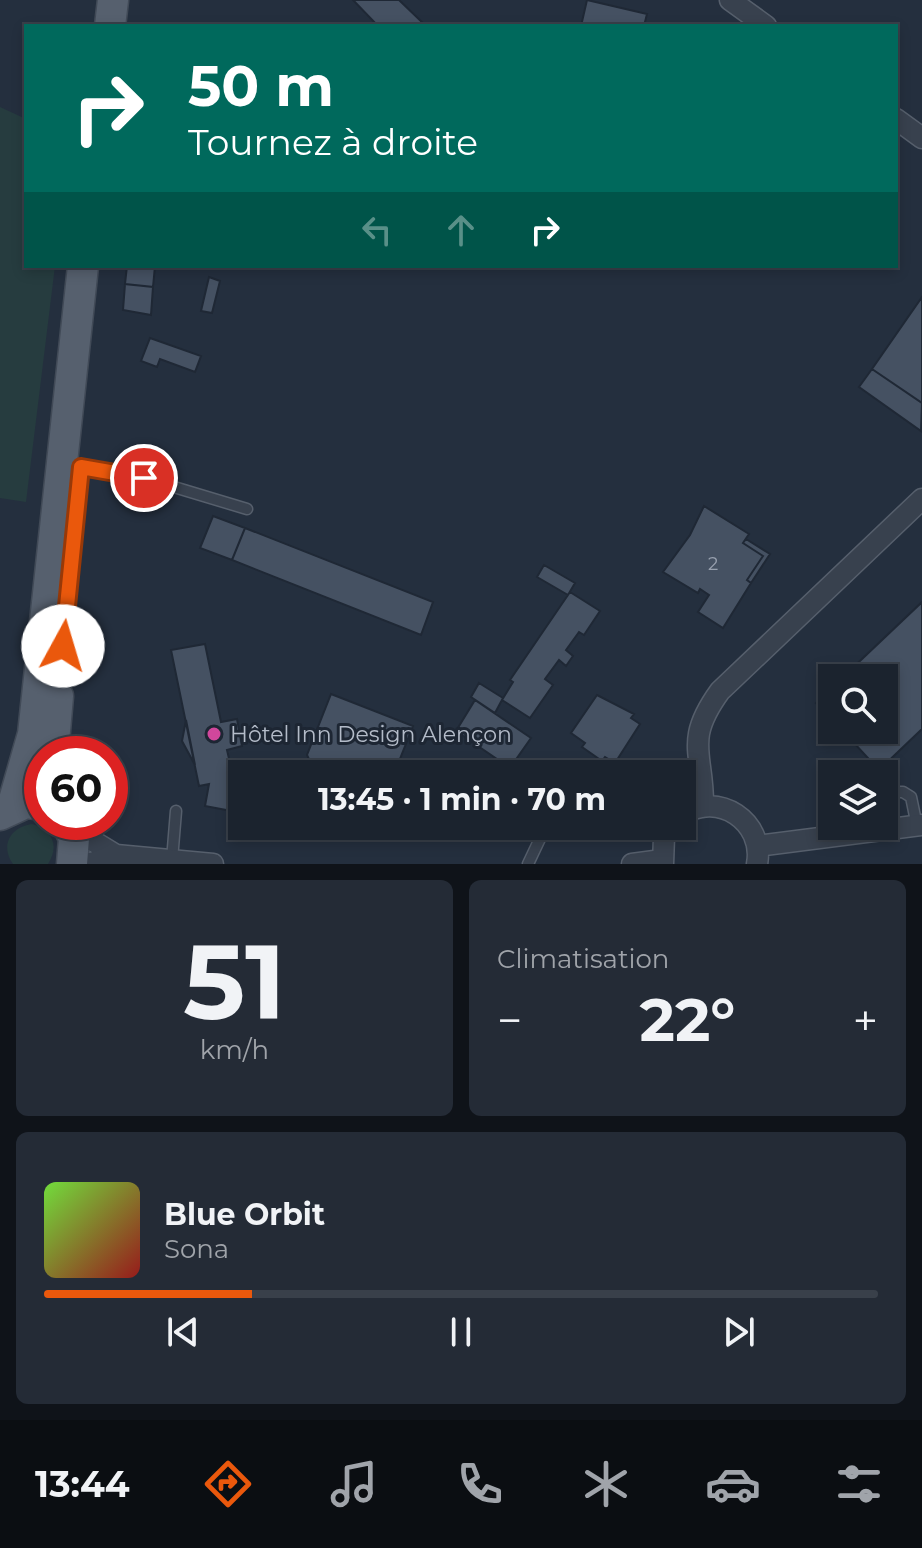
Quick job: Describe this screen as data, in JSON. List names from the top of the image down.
{
  "places": ["Hôtel Inn Design Alençon"],
  "house_numbers": ["2"],
  "page": {
    "turn": ["50 m", "Tournez à droite"],
    "limit": "60",
    "trip": "13:45 · 1 min · 70 m",
    "tile": [
      ["51", "km/h"],
      "Climatisation"
    ],
    "heat": ["−", "22°", "+"],
    "song": ["Blue Orbit", "Sona"],
    "tabs": "13:44"
  }
}
